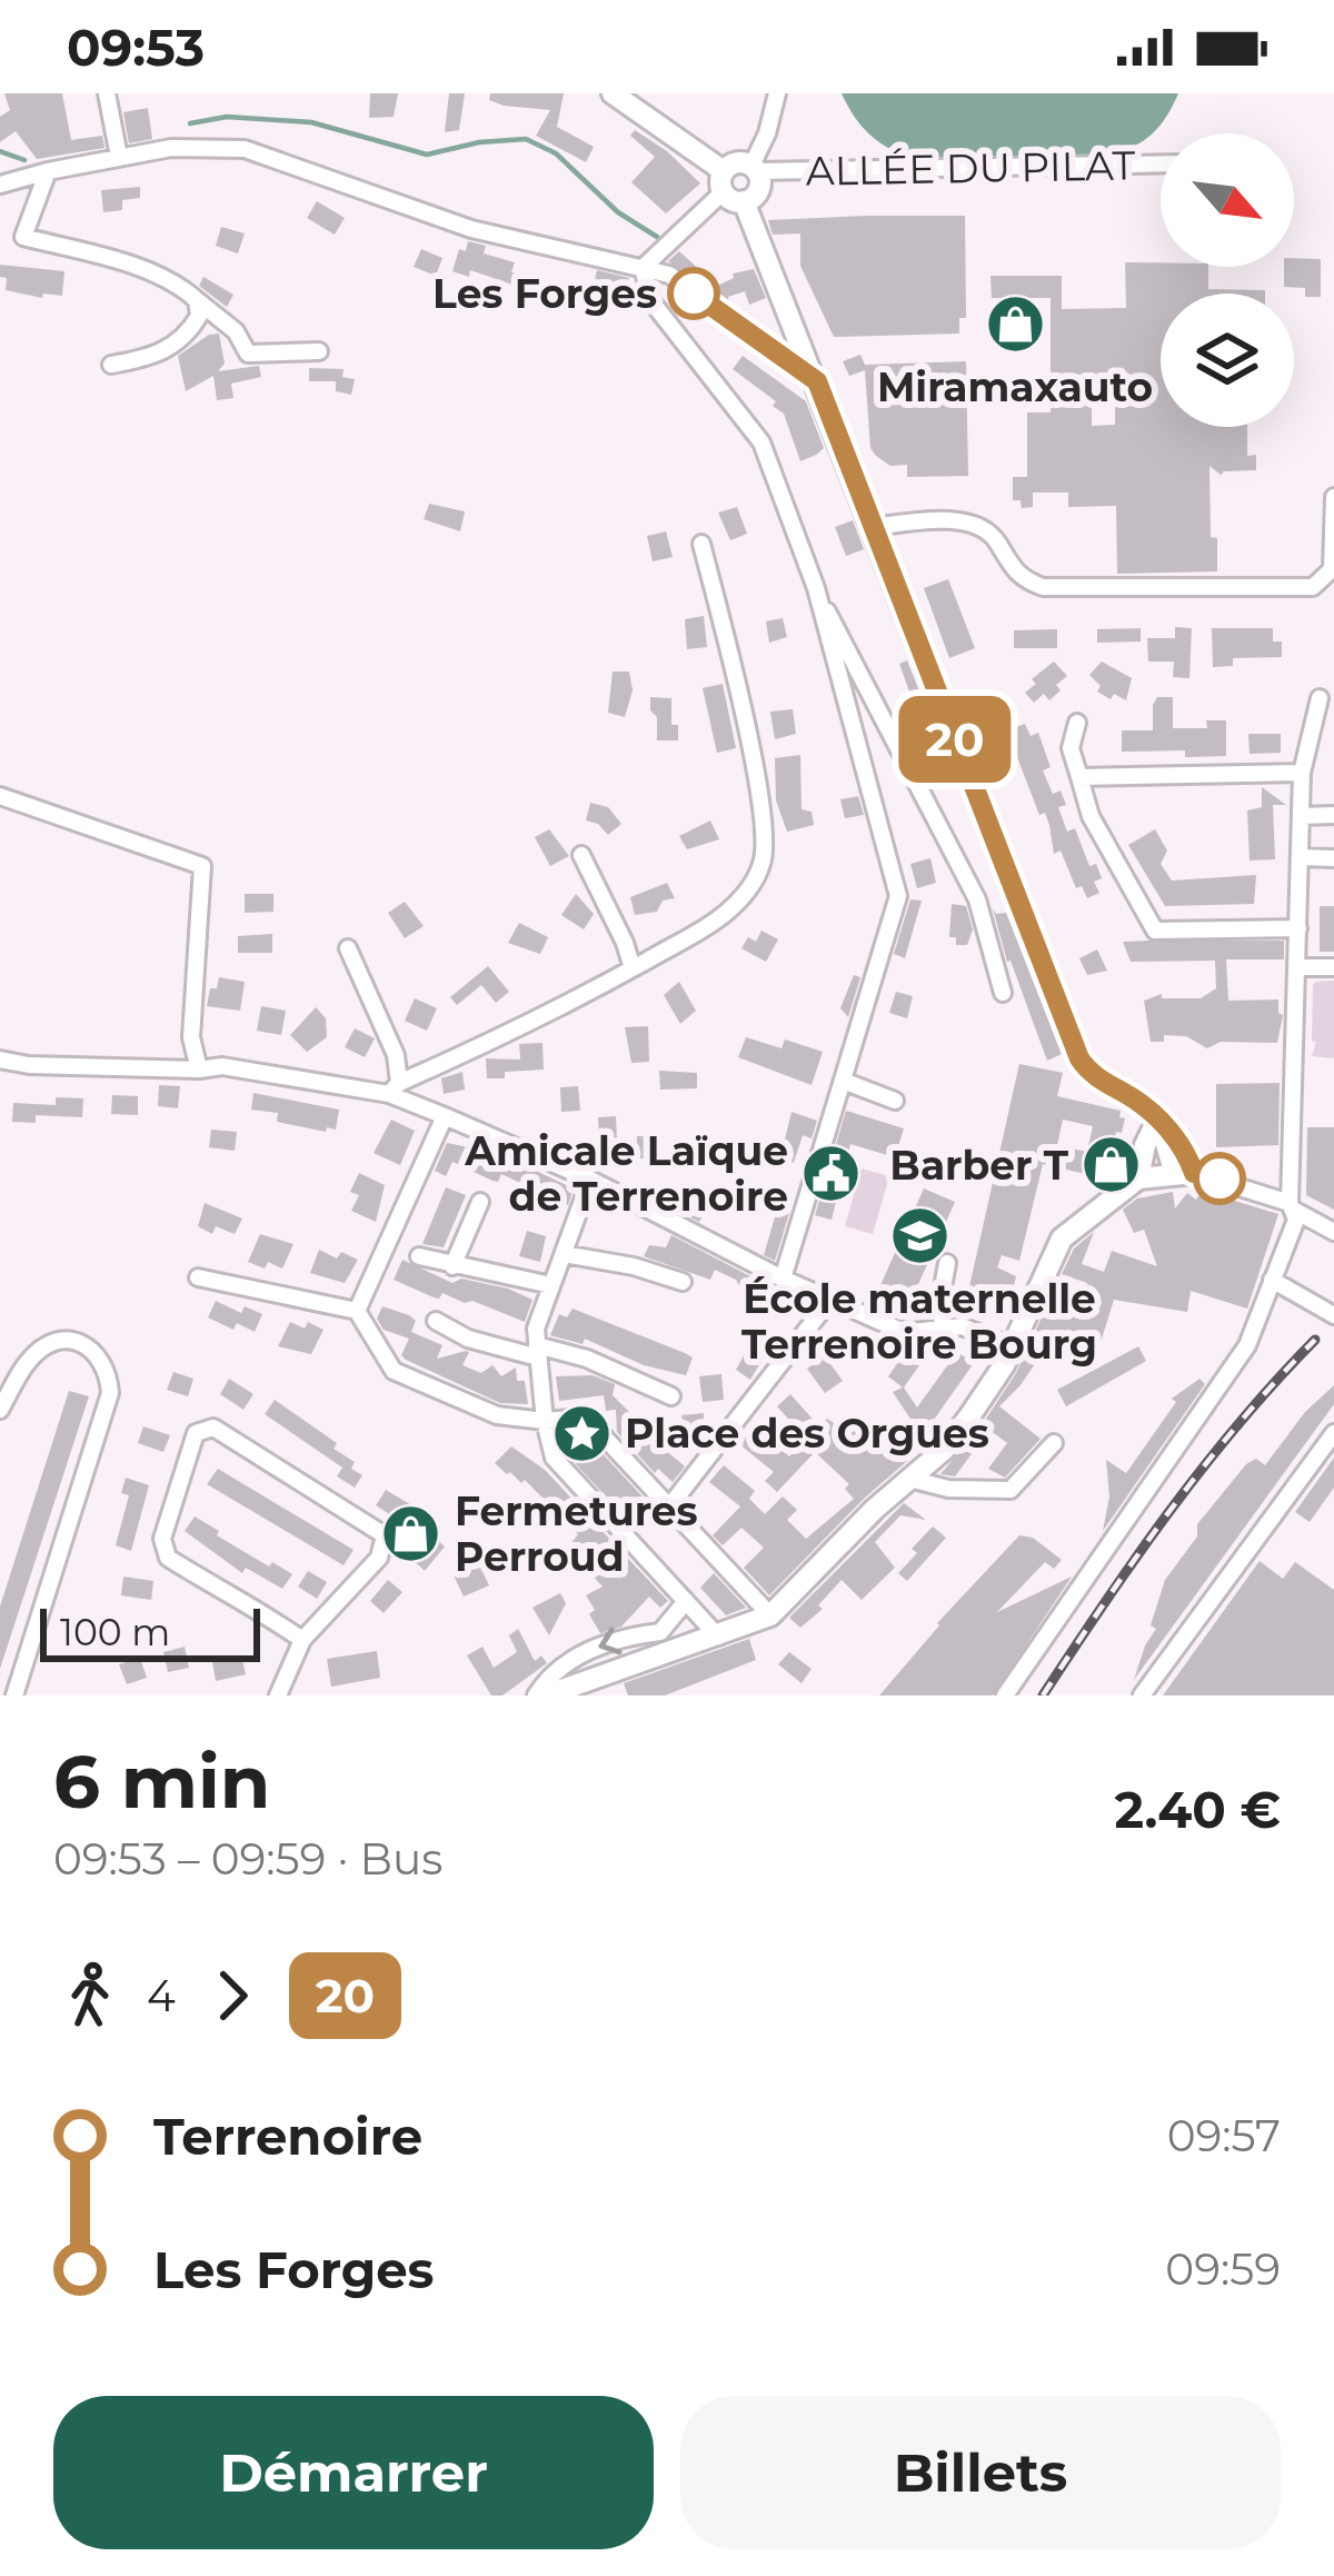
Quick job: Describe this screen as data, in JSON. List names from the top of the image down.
{
  "streets": {
    "street": ["ALLÉE DU PILAT"]
  },
  "places": {
    "other": ["Les Forges"],
    "shop": ["Miramaxauto", "Barber T", "Fermetures Perroud"],
    "public building": ["Amicale Laïque de Terrenoire"],
    "school or university": ["École maternelle Terrenoire Bourg"],
    "place": ["Place des Orgues"]
  },
  "lines": ["bus line 20"],
  "scale_bar": "100 m",
  "north": "bottom right",
  "page": {
    "status": "09:53",
    "on_map": "20",
    "scale": "100 m",
    "heading": ["6 min", "09:53 – 09:59 · Bus", "2.40 €"],
    "legs": ["4", "20"],
    "list": [
      {
        "name": "Terrenoire",
        "value": "09:57"
      },
      {
        "name": "Les Forges",
        "value": "09:59"
      }
    ],
    "buttons": ["Démarrer", "Billets"]
  }
}
